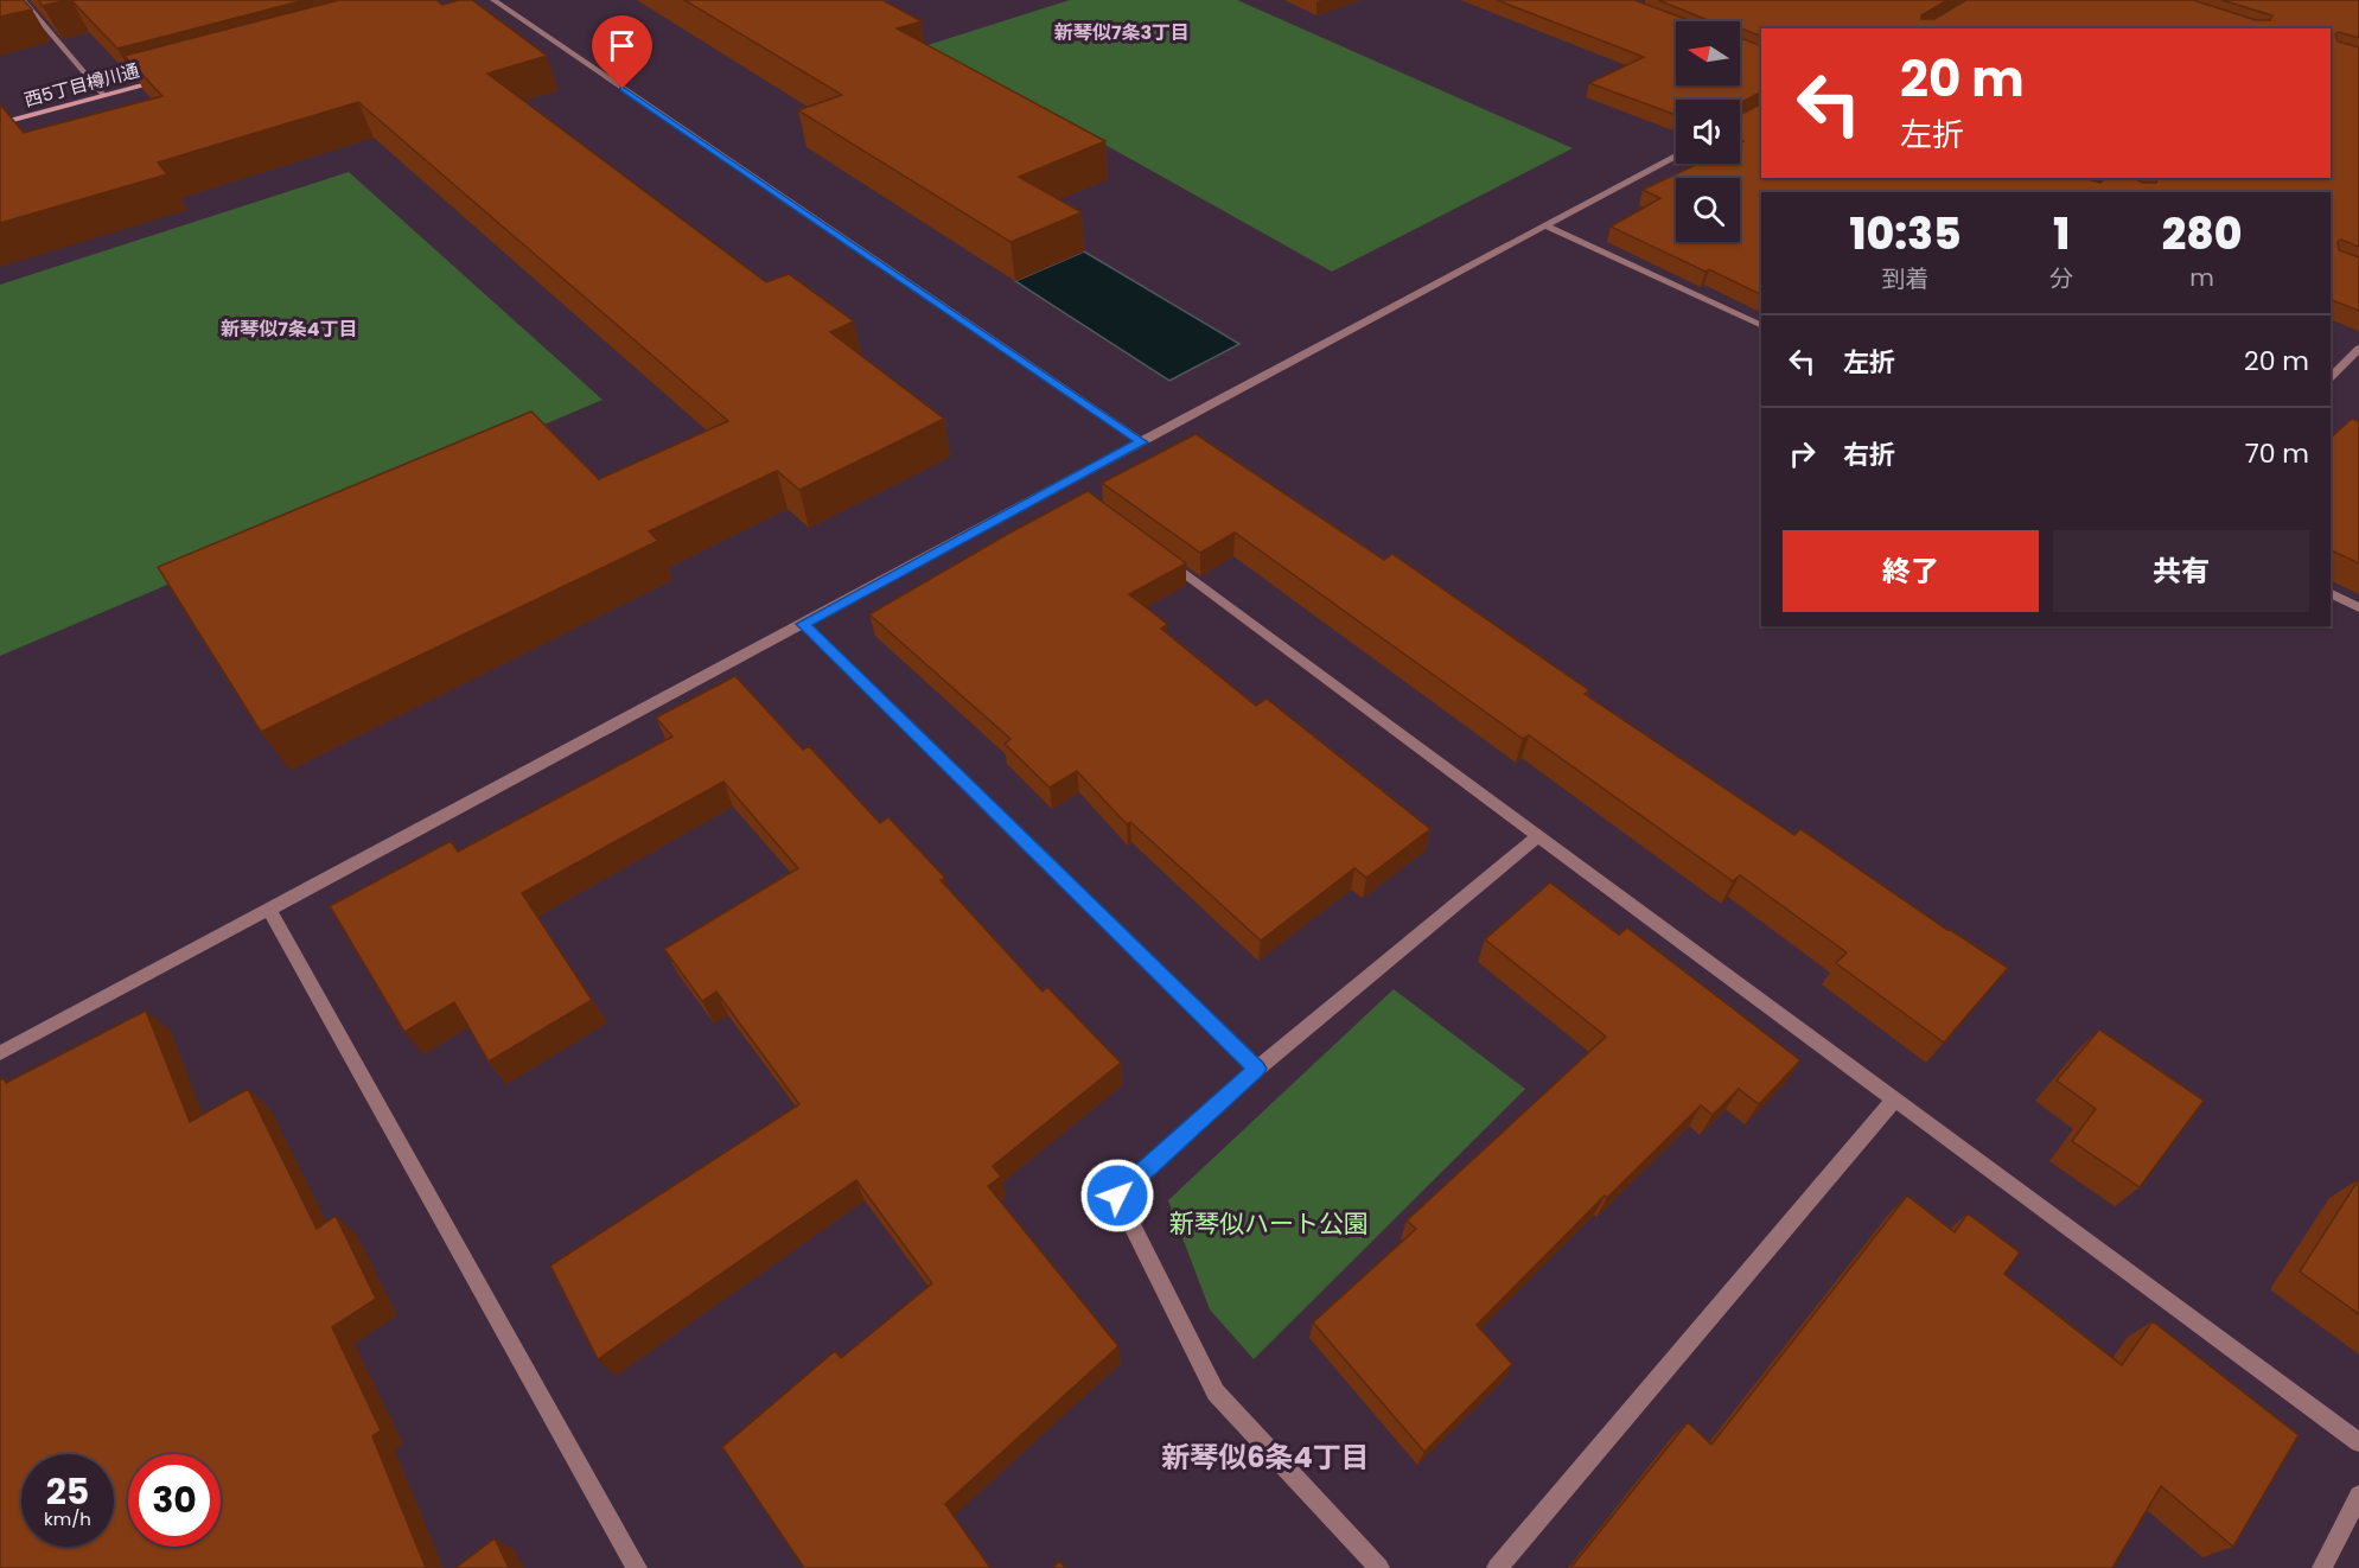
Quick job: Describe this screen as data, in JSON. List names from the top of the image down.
{
  "streets": {
    "main road": ["西5丁目樽川通"]
  },
  "districts": ["新琴似7条3丁目", "新琴似7条4丁目", "新琴似6条4丁目"],
  "parks": ["新琴似ハート公園"],
  "north": "left",
  "page": {
    "turn": ["20 m", "左折"],
    "eta": [
      "10:35",
      "到着",
      "1",
      "分",
      "280",
      "m"
    ],
    "list": [
      {
        "name": "左折",
        "value": "20 m"
      },
      {
        "name": "右折",
        "value": "70 m"
      }
    ],
    "buttons": ["終了", "共有"],
    "speed": "25 km/h",
    "limit": "30"
  }
}
